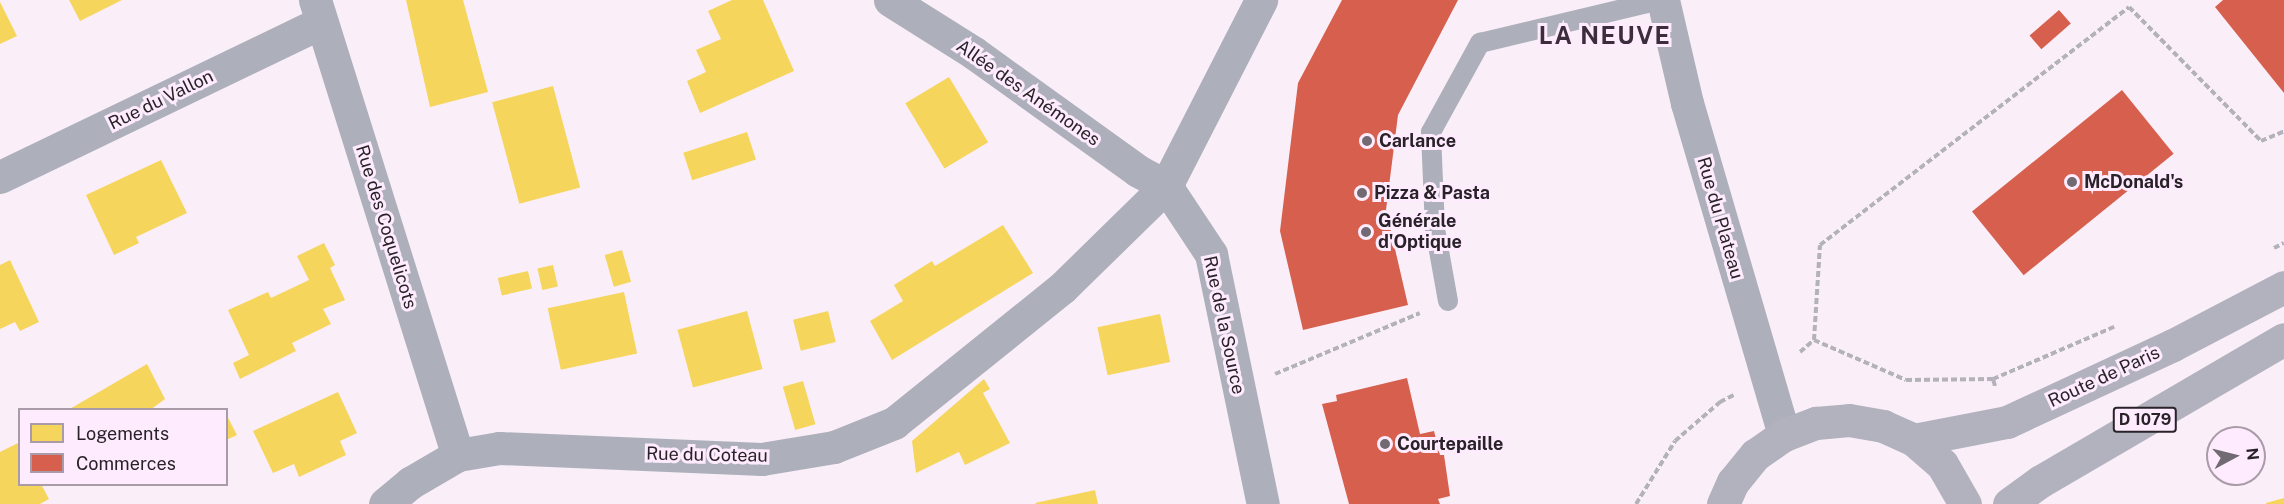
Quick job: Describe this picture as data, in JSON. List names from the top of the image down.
{
  "streets": {
    "main road": ["Route de Paris", "D 1079"],
    "street": [
      "Allée des Anémones",
      "Rue du Vallon",
      "Rue du Plateau",
      "Rue des Coquelicots",
      "Rue de la Source",
      "Rue du Coteau"
    ]
  },
  "crossings": [
    ["Allée des Anémones", "Rue de la Source"],
    ["Allée des Anémones", "Rue du Coteau"],
    ["Rue du Vallon", "Rue des Coquelicots"],
    ["Rue des Coquelicots", "Rue du Coteau"],
    ["Rue de la Source", "Rue du Coteau"]
  ],
  "districts": ["LA NEUVE"],
  "places": [
    "Carlance",
    "McDonald's",
    "Pizza & Pasta",
    "Générale d'Optique",
    "Courtepaille"
  ],
  "legend": ["Logements", "Commerces"],
  "north": "right"
}
